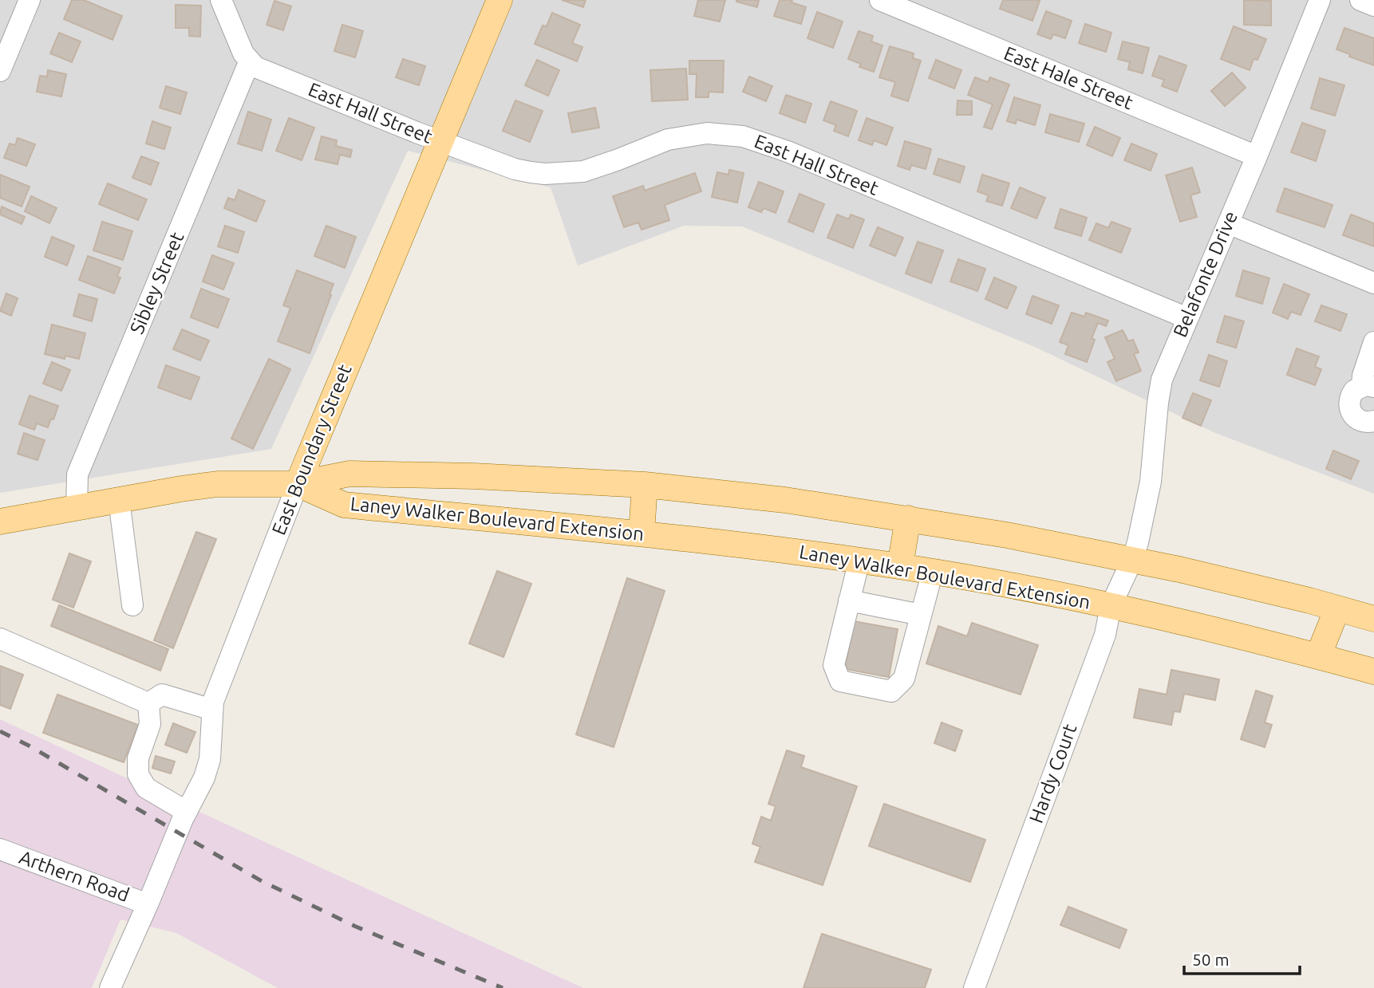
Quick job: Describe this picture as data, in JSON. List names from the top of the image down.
{
  "streets": {
    "main road": ["East Boundary Street", "Laney Walker Boulevard Extension"],
    "street": [
      "East Hale Street",
      "East Hall Street",
      "Belafonte Drive",
      "Sibley Street",
      "Hardy Court",
      "Arthern Road"
    ]
  },
  "crossings": [
    ["East Hale Street", "Belafonte Drive"],
    ["East Hall Street", "Belafonte Drive"],
    ["East Hall Street", "Sibley Street"],
    ["East Hall Street", "East Boundary Street"],
    ["Belafonte Drive", "Laney Walker Boulevard Extension"],
    ["Belafonte Drive", "Hardy Court"],
    ["East Boundary Street", "Laney Walker Boulevard Extension"],
    ["East Boundary Street", "Arthern Road"],
    ["Laney Walker Boulevard Extension", "Hardy Court"]
  ],
  "scale_bar": "50 m"
}
